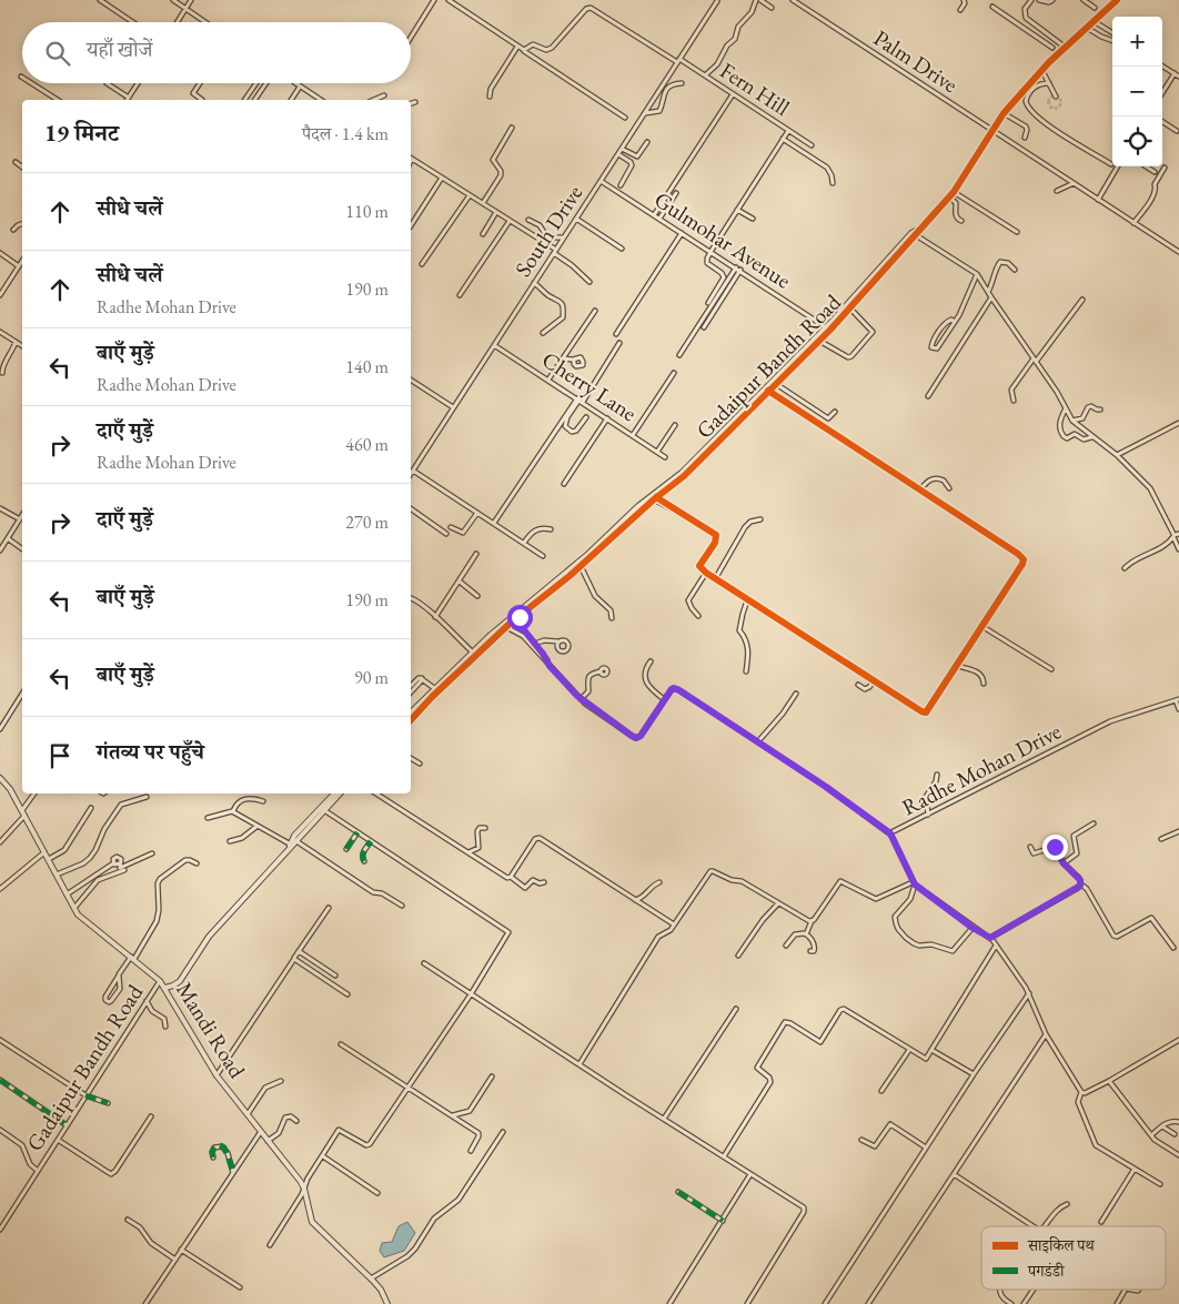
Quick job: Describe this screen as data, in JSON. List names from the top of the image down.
{
  "streets": {
    "street": [
      "Palm Drive",
      "Fern Hill",
      "South Drive",
      "Gulmohar Avenue",
      "Gadaipur Bandh Road",
      "Cherry Lane",
      "Radhe Mohan Drive",
      "Mandi Road"
    ]
  },
  "crossings": [
    ["Palm Drive", "Gadaipur Bandh Road"],
    ["Fern Hill", "South Drive"],
    ["South Drive", "Gulmohar Avenue"],
    ["South Drive", "Cherry Lane"],
    ["Gadaipur Bandh Road", "Mandi Road"]
  ],
  "legend": ["साइकिल पथ", "पगडंडी"],
  "page": {
    "map_buttons": ["+", "−"],
    "search": "यहाँ खोजें",
    "heading": ["19 मिनट", "पैदल · 1.4 km"],
    "list": [
      ["सीधे चलें", "110 m"],
      ["सीधे चलें", "Radhe Mohan Drive", "190 m"],
      ["बाएँ मुड़ें", "Radhe Mohan Drive", "140 m"],
      ["दाएँ मुड़ें", "Radhe Mohan Drive", "460 m"],
      ["दाएँ मुड़ें", "270 m"],
      ["बाएँ मुड़ें", "190 m"],
      ["बाएँ मुड़ें", "90 m"],
      "गंतव्य पर पहुँचे"
    ]
  }
}
